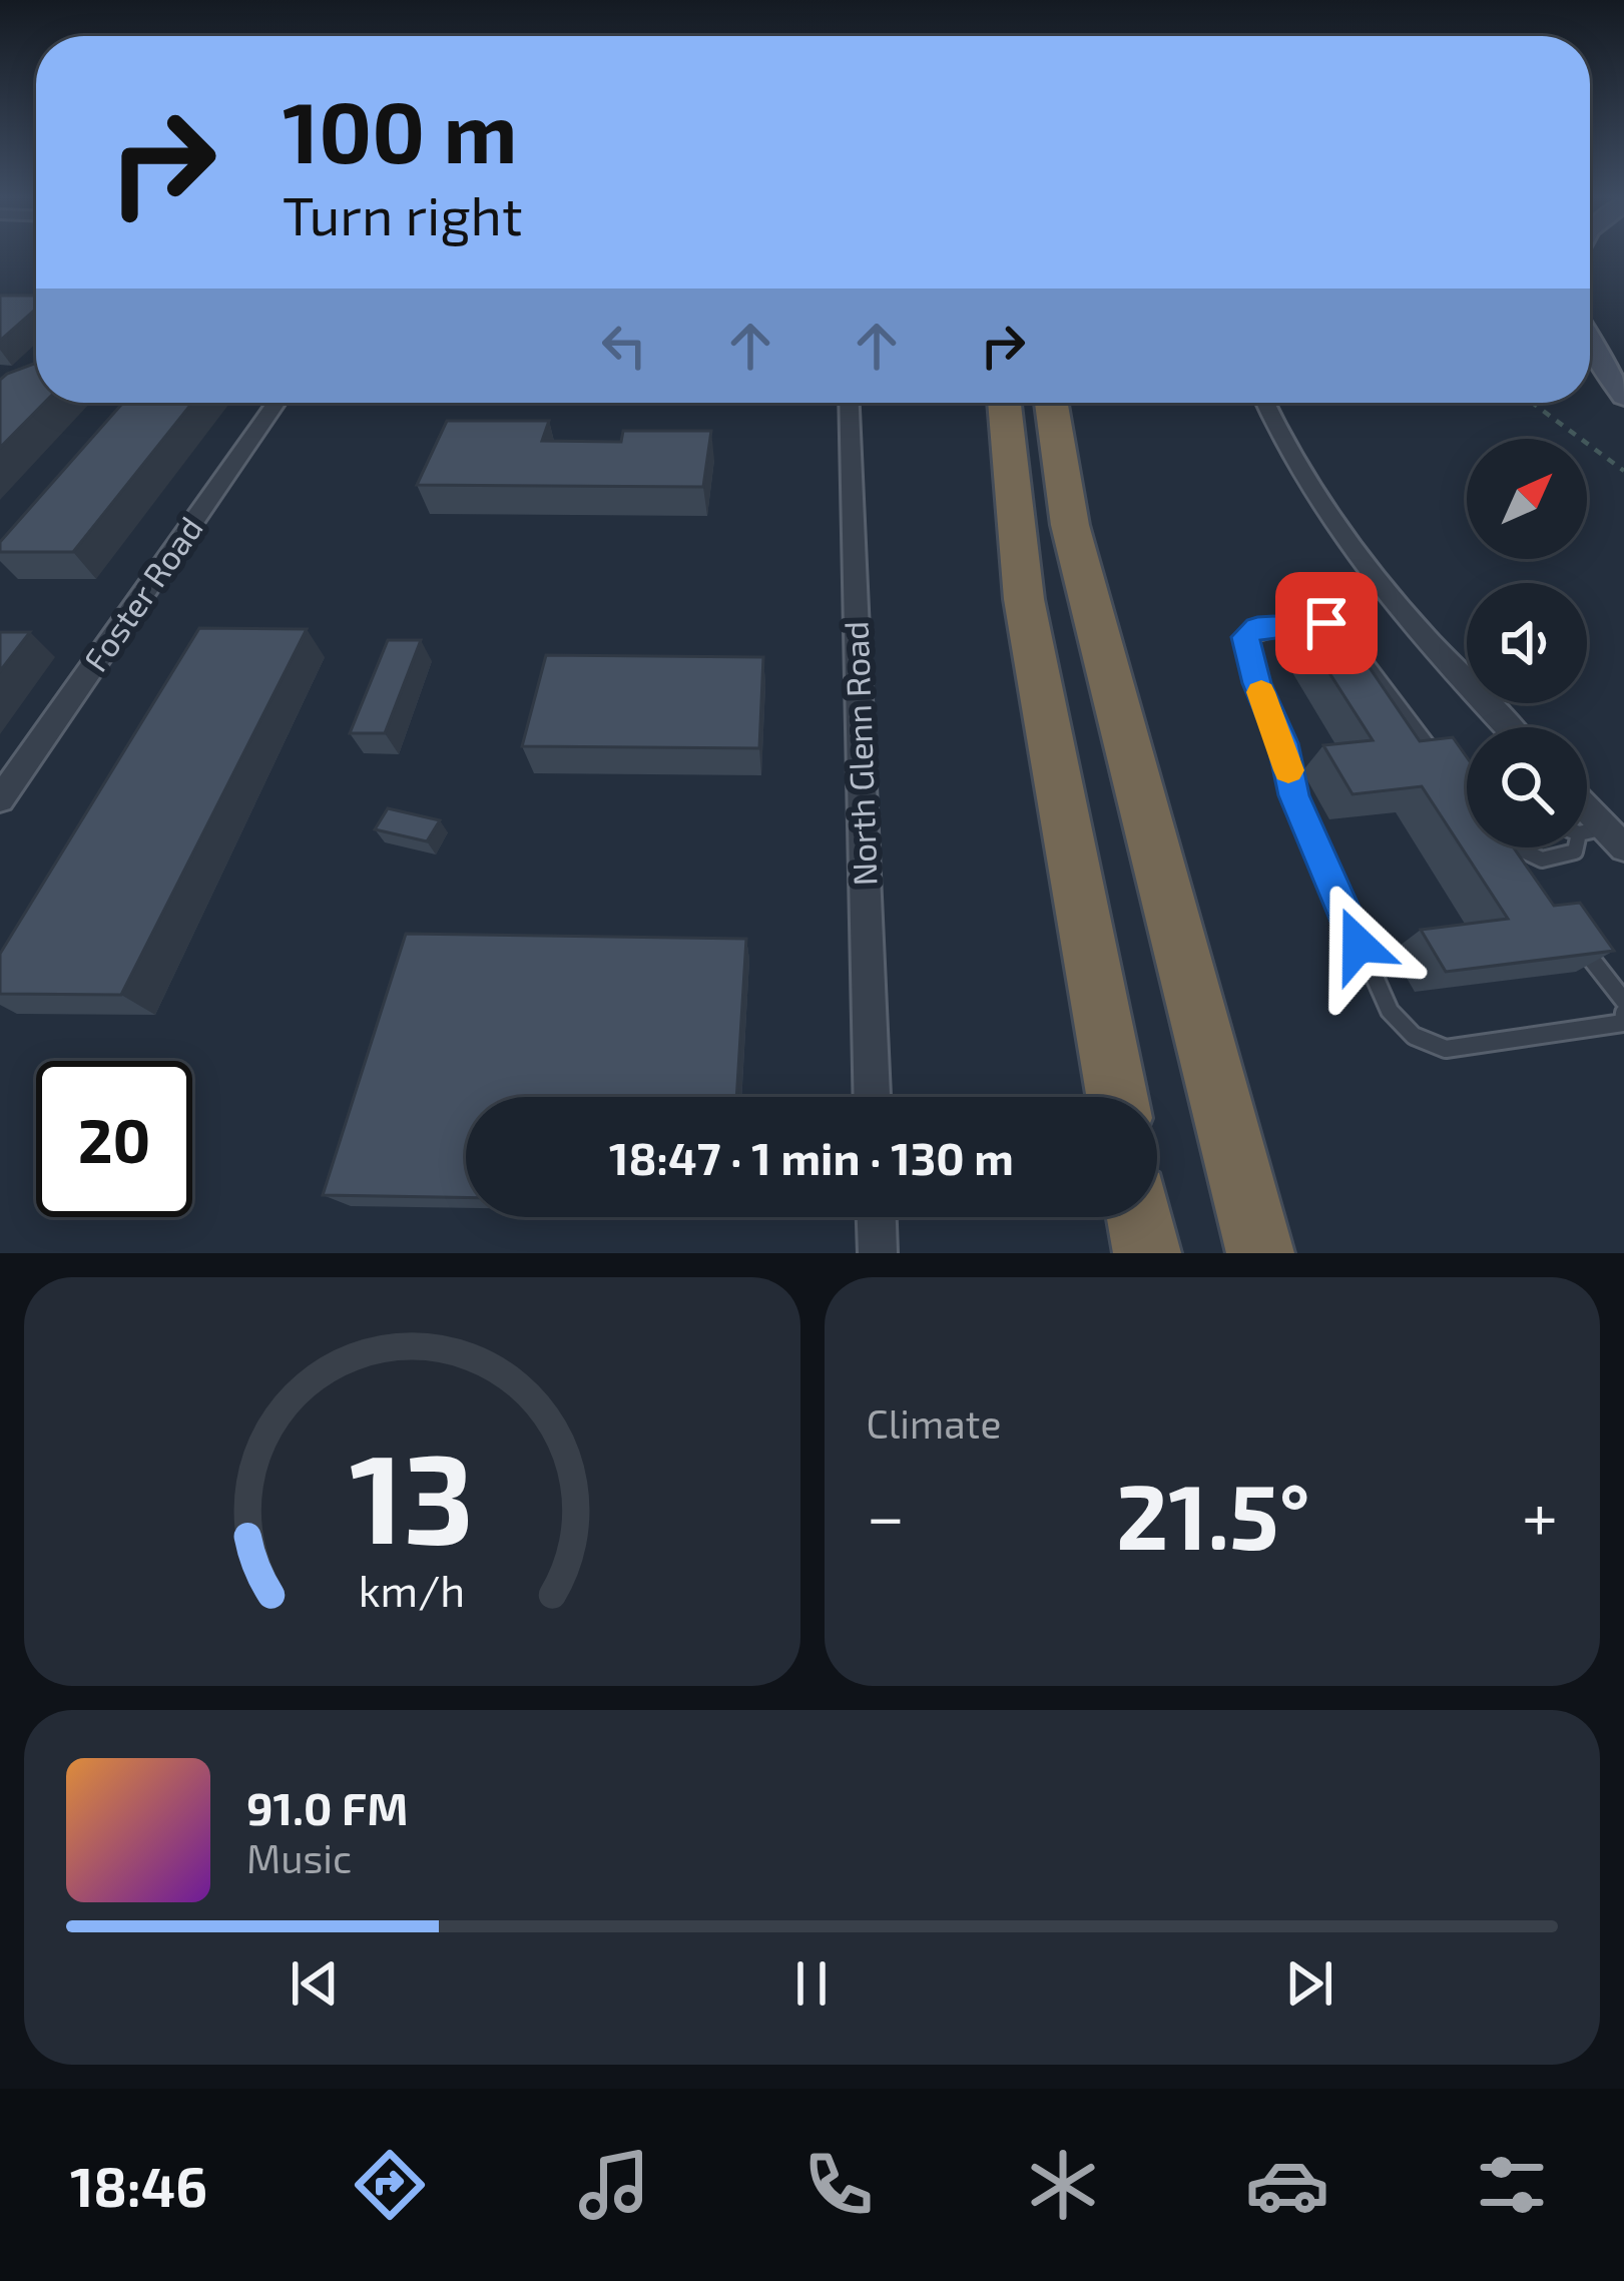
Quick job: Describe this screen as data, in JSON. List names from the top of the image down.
{
  "streets": {
    "street": ["Foster Road", "North Glenn Road"]
  },
  "north": "top right",
  "page": {
    "turn": ["100 m", "Turn right"],
    "limit": "20",
    "trip": "18:47 · 1 min · 130 m",
    "tile": "Climate",
    "heat": ["−", "21.5°", "+"],
    "song": ["91.0 FM", "Music"],
    "tabs": "18:46",
    "gauge": ["13", "km/h"]
  }
}
